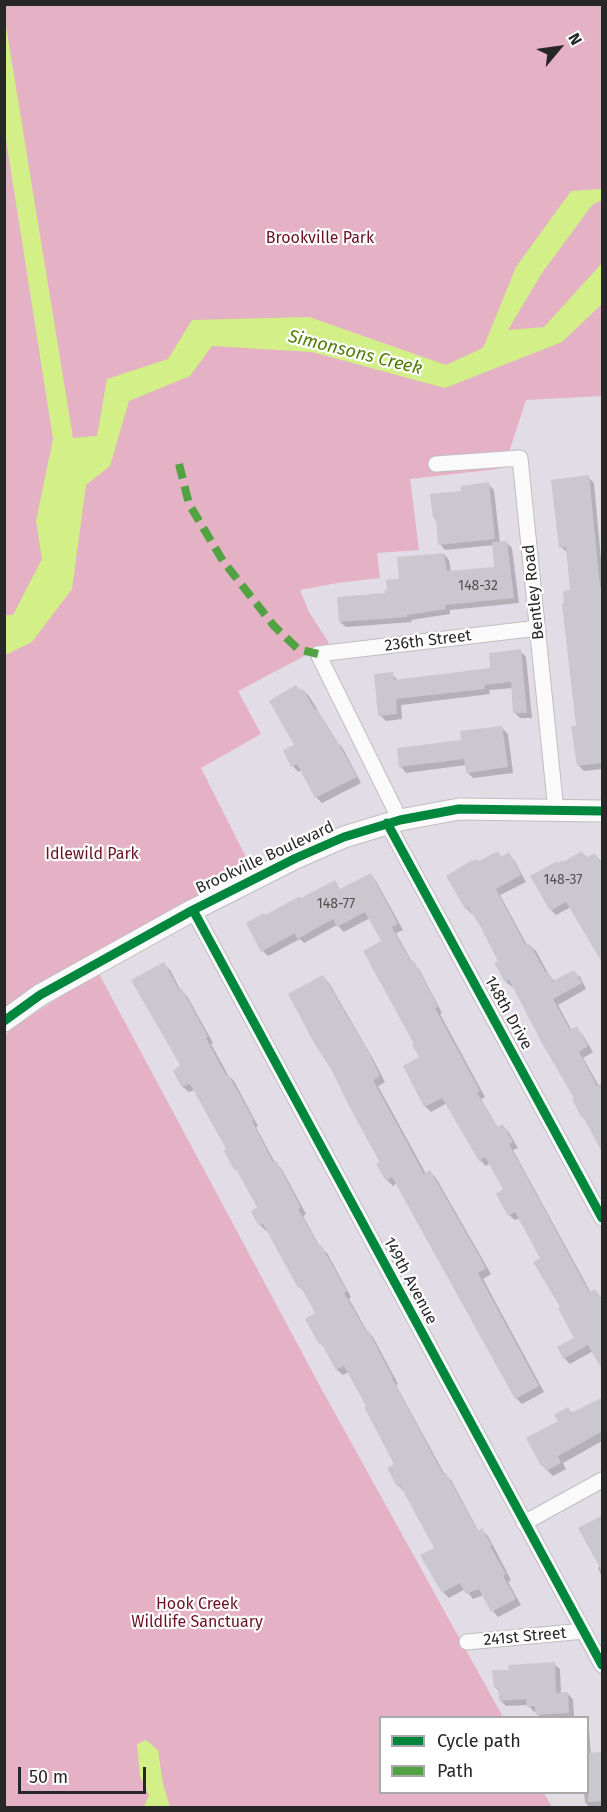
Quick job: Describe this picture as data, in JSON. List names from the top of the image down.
{
  "streets": {
    "street": [
      "Bentley Road",
      "236th Street",
      "Brookville Boulevard",
      "148th Drive",
      "149th Avenue",
      "241st Street"
    ]
  },
  "crossings": [
    ["Bentley Road", "236th Street"],
    ["Bentley Road", "Brookville Boulevard"],
    ["236th Street", "148th Drive"],
    ["Brookville Boulevard", "148th Drive"],
    ["Brookville Boulevard", "149th Avenue"],
    ["149th Avenue", "241st Street"]
  ],
  "water": ["Simonsons Creek"],
  "parks": ["Brookville Park", "Idlewild Park", "Hook Creek Wildlife Sanctuary"],
  "house_numbers": ["148-32", "148-37", "148-77"],
  "legend": ["Cycle path", "Path"],
  "scale_bar": "50 m",
  "north": "top right"
}
